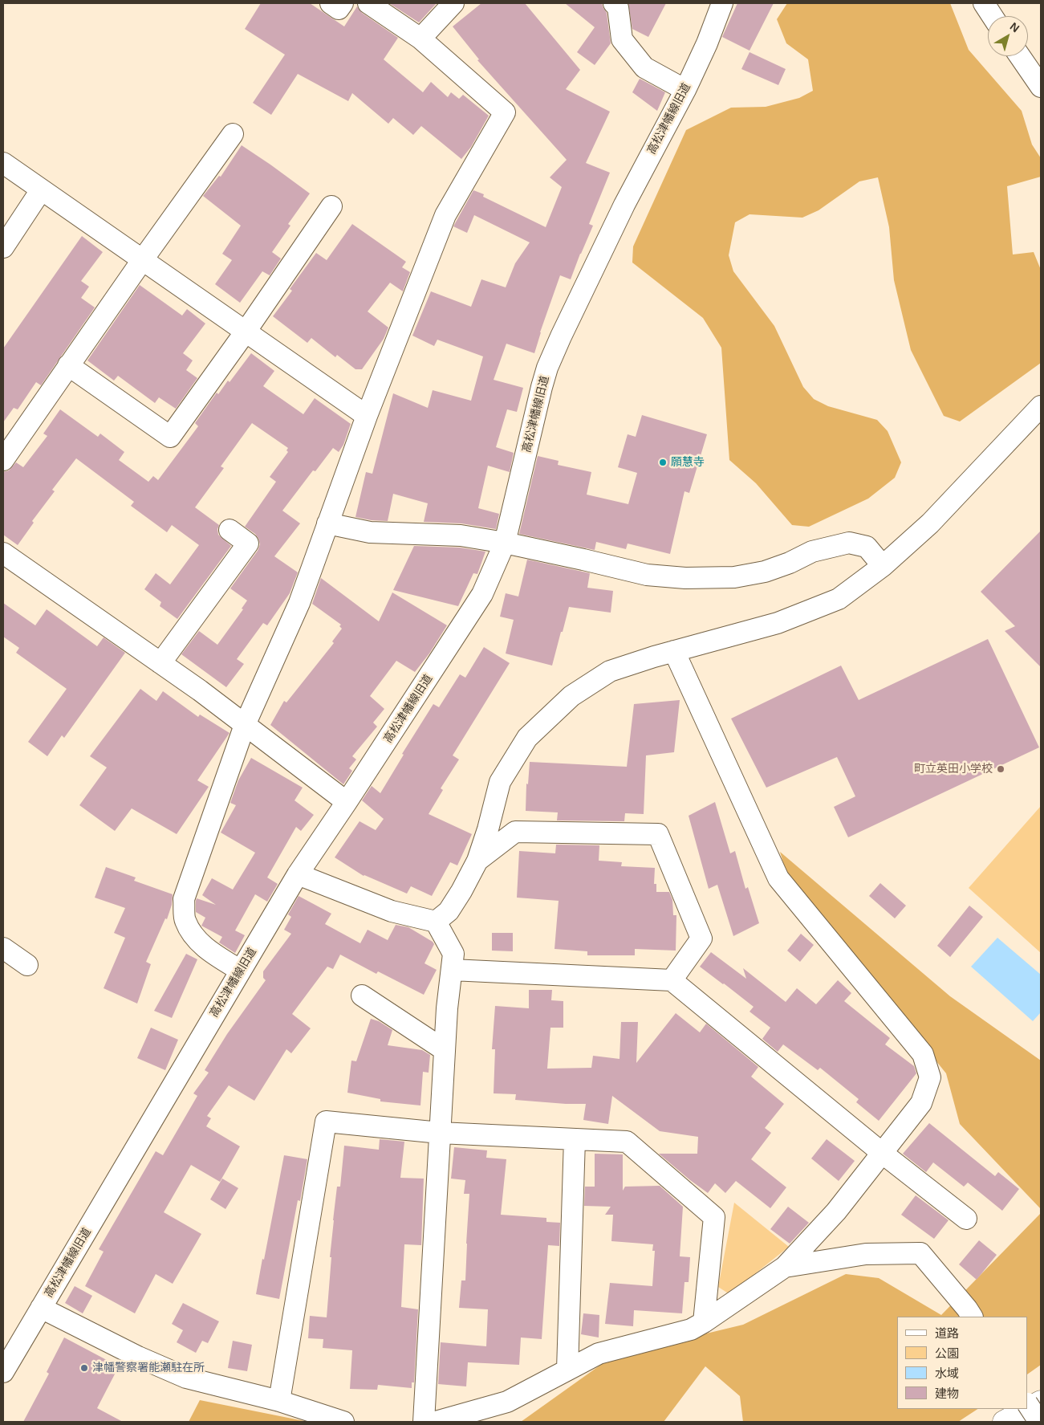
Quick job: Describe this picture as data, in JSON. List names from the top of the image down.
{
  "streets": {
    "street": ["高松津幡線旧道"]
  },
  "places": ["願慧寺", "町立英田小学校", "津幡警察署能瀬駐在所"],
  "legend": [
    "道路",
    "公園",
    "水域",
    "建物"
  ],
  "north": "top right"
}
